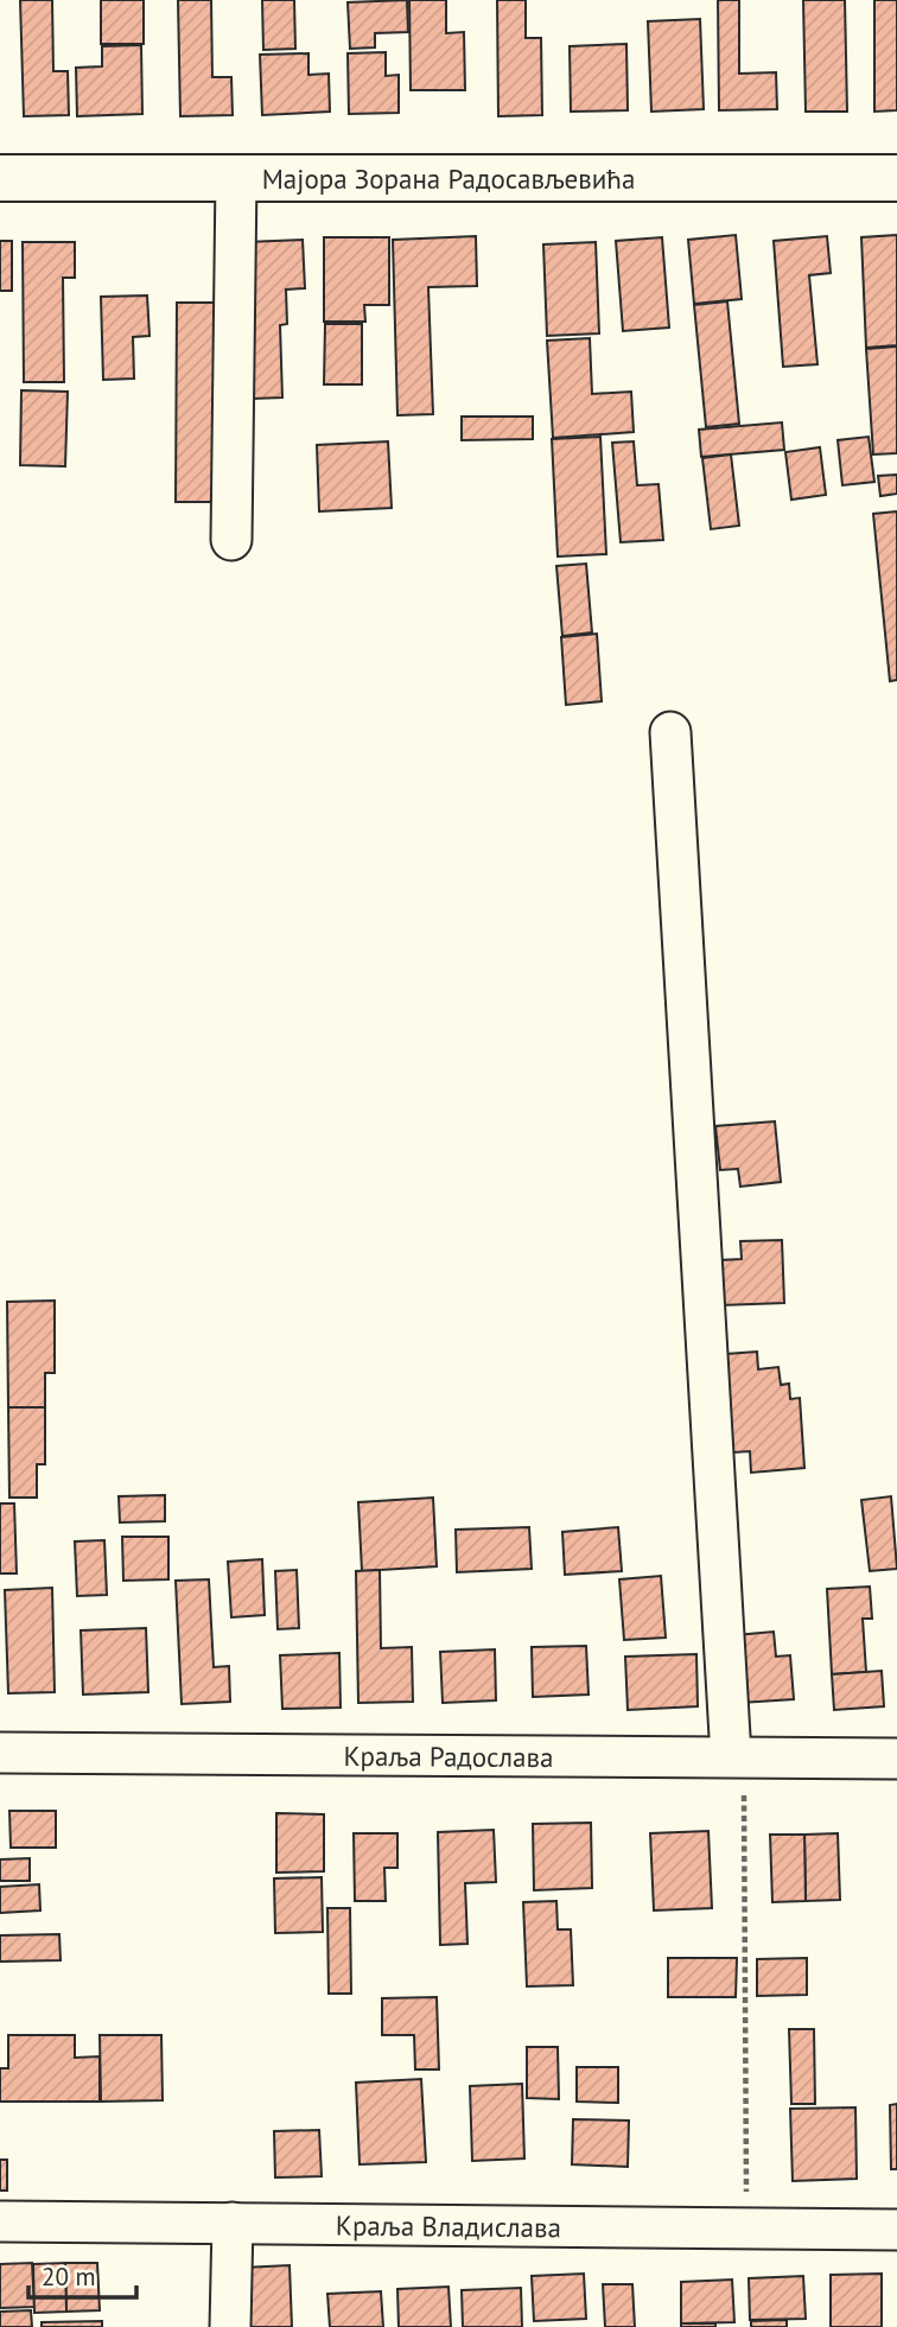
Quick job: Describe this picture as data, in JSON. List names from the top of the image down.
{
  "streets": {
    "main road": ["Мајора Зорана Радосављевића"],
    "street": ["Краља Радослава", "Краља Владислава"]
  },
  "scale_bar": "20 m"
}
